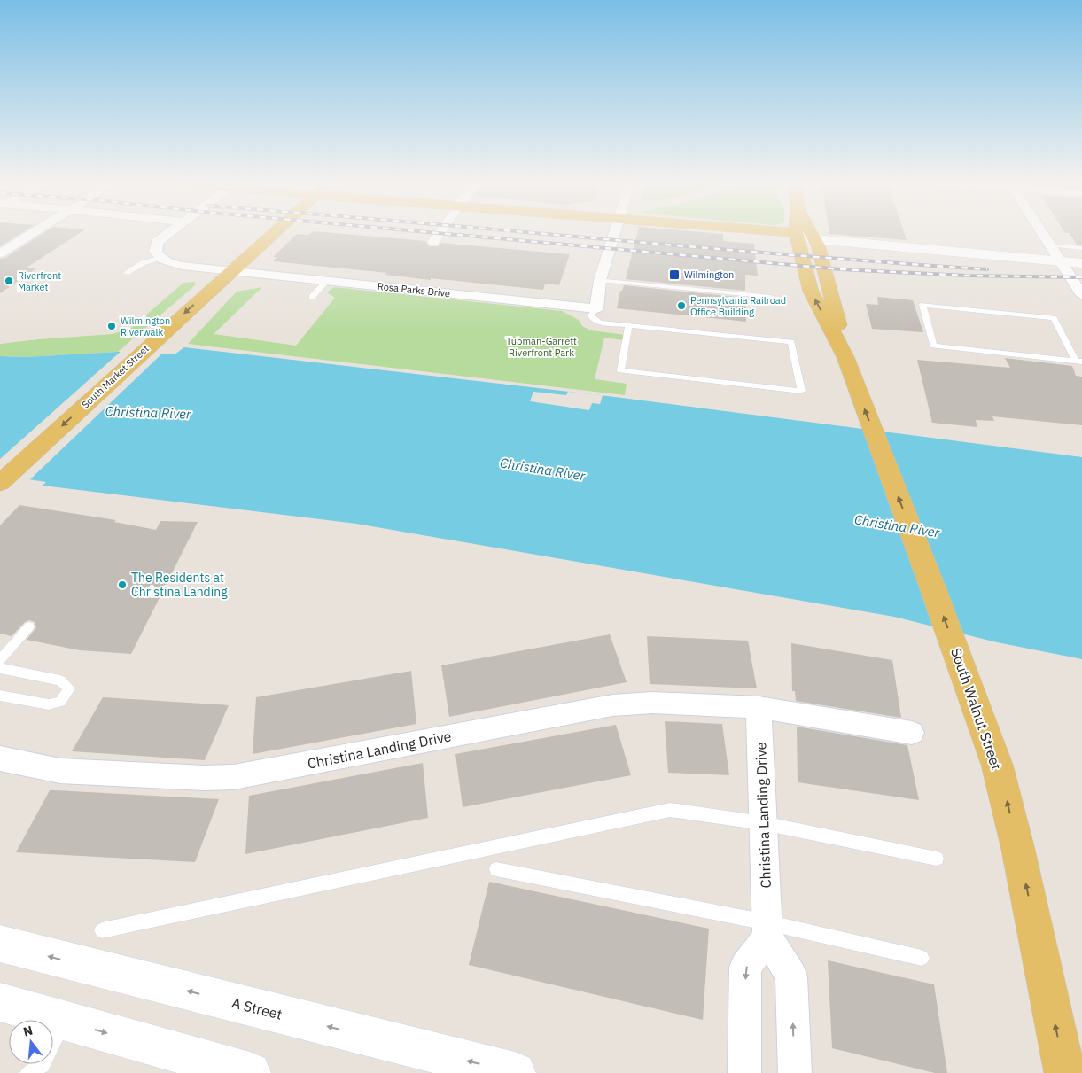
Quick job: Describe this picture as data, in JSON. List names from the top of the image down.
{
  "streets": {
    "main road": ["South Market Street", "South Walnut Street"],
    "street": ["Rosa Parks Drive", "Christina Landing Drive", "A Street"]
  },
  "crossings": [
    ["Rosa Parks Drive", "South Market Street"]
  ],
  "one_way": ["South Market Street", "South Walnut Street"],
  "water": ["Christina River"],
  "parks": ["Tubman-Garrett Riverfront Park"],
  "places": {
    "transit": ["Wilmington"],
    "other": [
      "Riverfront Market",
      "Pennsylvania Railroad Office Building",
      "Wilmington Riverwalk",
      "The Residents at Christina Landing"
    ]
  },
  "north": "top"
}
